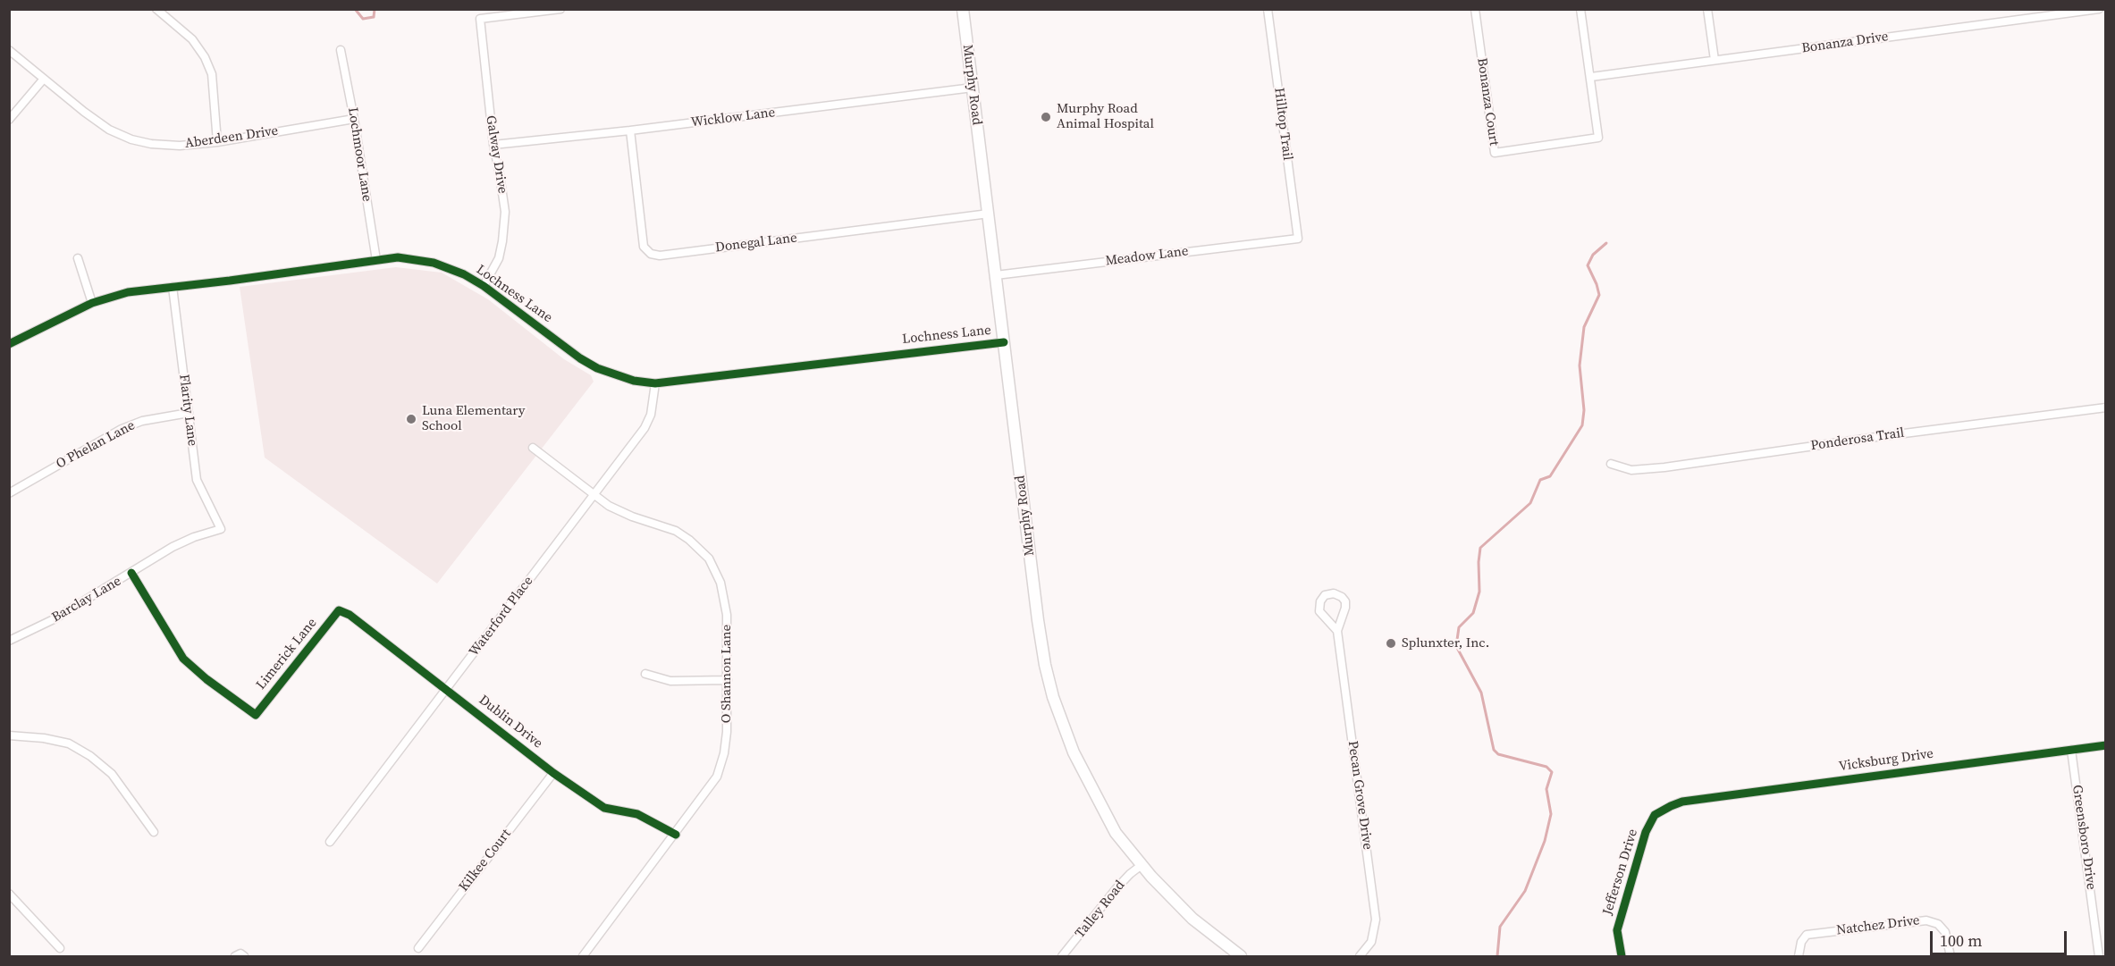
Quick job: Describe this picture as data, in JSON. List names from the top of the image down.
{
  "streets": {
    "main road": ["Murphy Road"],
    "street": [
      "Bonanza Drive",
      "Bonanza Court",
      "Wicklow Lane",
      "Hilltop Trail",
      "Aberdeen Drive",
      "Lochmoor Lane",
      "Galway Drive",
      "Donegal Lane",
      "Meadow Lane",
      "Lochness Lane",
      "Flarity Lane",
      "Ponderosa Trail",
      "O Phelan Lane",
      "Barclay Lane",
      "Waterford Place",
      "Limerick Lane",
      "O Shannon Lane",
      "Dublin Drive",
      "Vicksburg Drive",
      "Pecan Grove Drive",
      "Greensboro Drive",
      "Kilkee Court",
      "Jefferson Drive",
      "Talley Road",
      "Natchez Drive"
    ]
  },
  "crossings": [
    ["Bonanza Drive", "Bonanza Court"],
    ["Murphy Road", "Wicklow Lane"],
    ["Murphy Road", "Donegal Lane"],
    ["Murphy Road", "Meadow Lane"],
    ["Murphy Road", "Lochness Lane"],
    ["Murphy Road", "Talley Road"],
    ["Wicklow Lane", "Galway Drive"],
    ["Wicklow Lane", "Donegal Lane"],
    ["Hilltop Trail", "Meadow Lane"],
    ["Aberdeen Drive", "Lochmoor Lane"],
    ["Lochmoor Lane", "Lochness Lane"],
    ["Galway Drive", "Lochness Lane"],
    ["Lochness Lane", "Flarity Lane"],
    ["Lochness Lane", "Waterford Place"],
    ["Flarity Lane", "O Phelan Lane"],
    ["Flarity Lane", "Barclay Lane"],
    ["Barclay Lane", "Limerick Lane"],
    ["Waterford Place", "O Shannon Lane"],
    ["Waterford Place", "Dublin Drive"],
    ["Limerick Lane", "Dublin Drive"],
    ["O Shannon Lane", "Dublin Drive"],
    ["Dublin Drive", "Kilkee Court"],
    ["Vicksburg Drive", "Greensboro Drive"],
    ["Vicksburg Drive", "Jefferson Drive"]
  ],
  "places": ["Murphy Road Animal Hospital", "Luna Elementary School", "Splunxter, Inc."],
  "scale_bar": "100 m"
}
